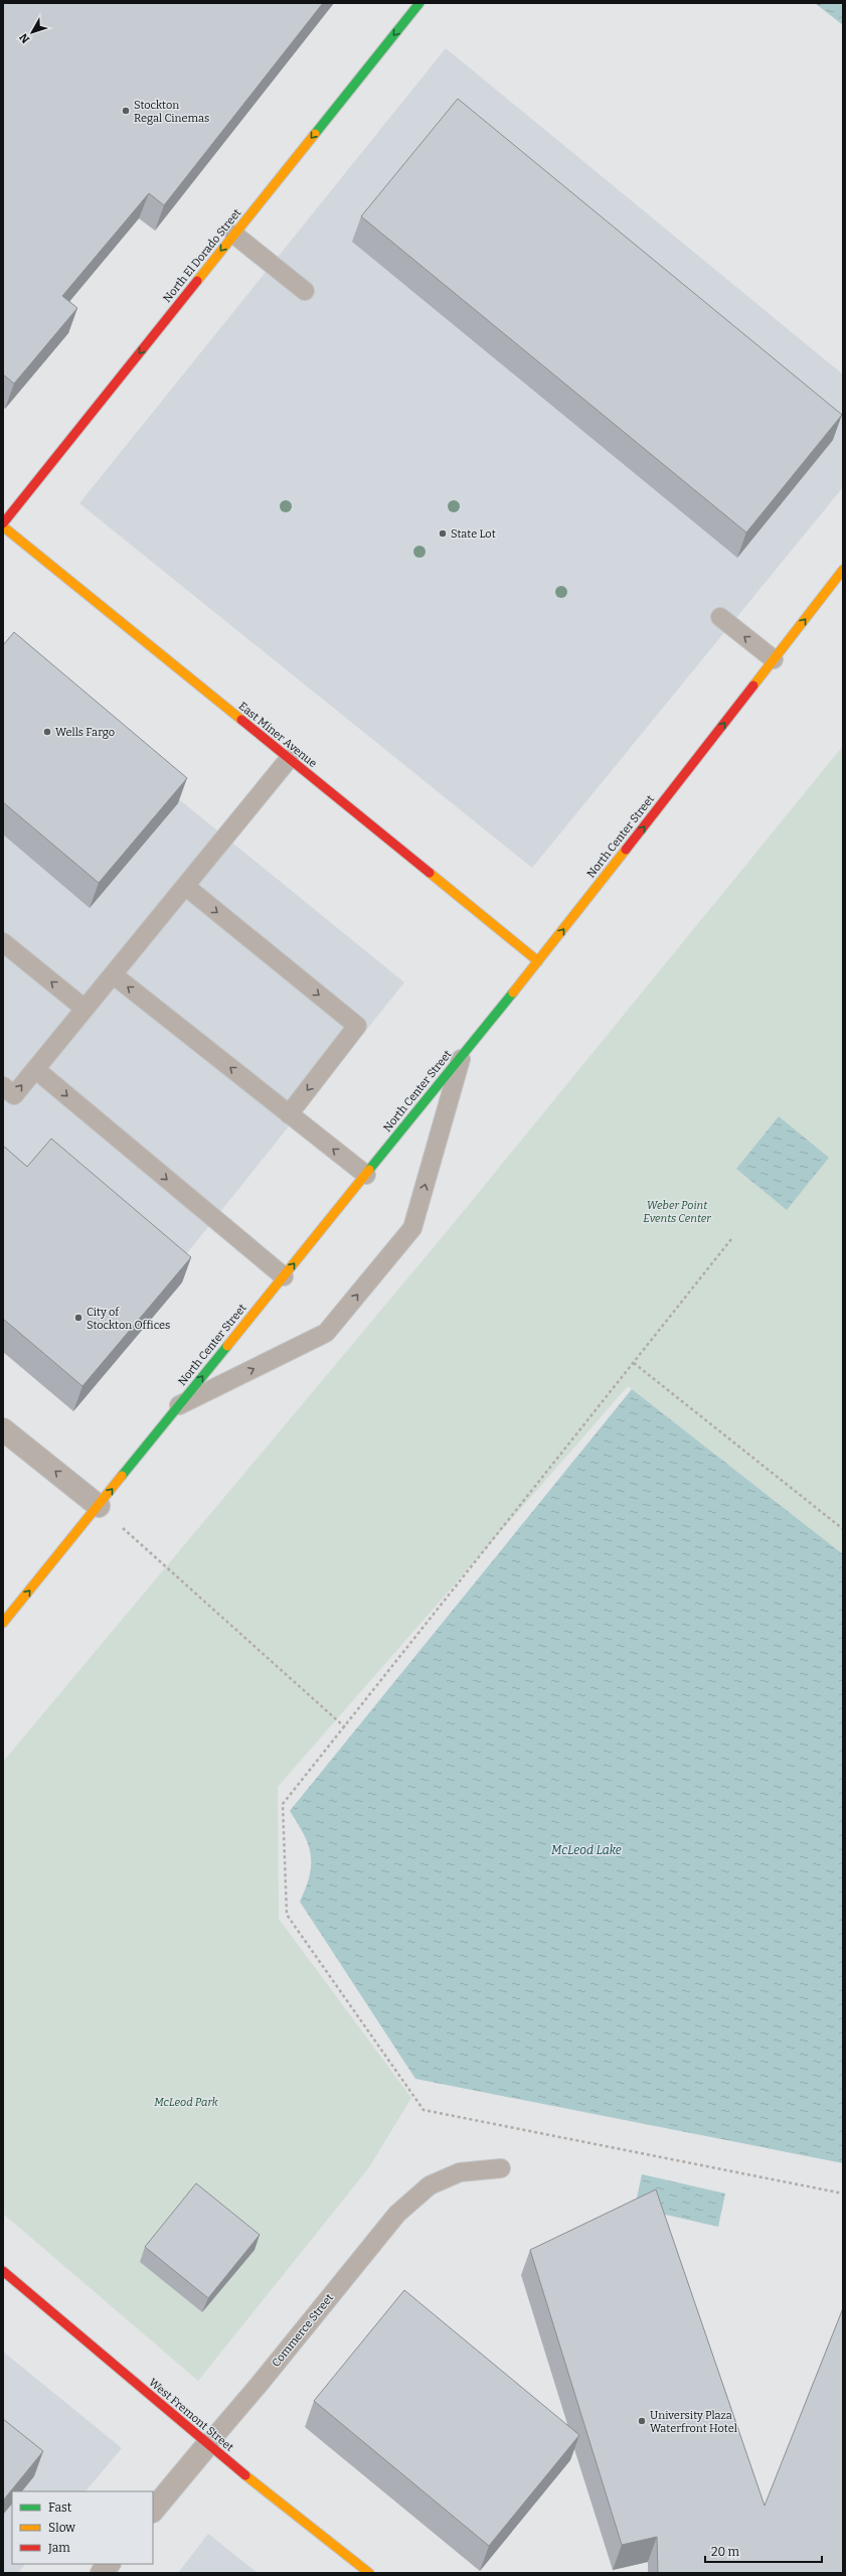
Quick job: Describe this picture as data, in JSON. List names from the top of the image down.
{
  "streets": {
    "main road": [
      "North El Dorado Street",
      "East Miner Avenue",
      "North Center Street",
      "West Fremont Street"
    ],
    "lane": ["Commerce Street"]
  },
  "crossings": [
    ["East Miner Avenue", "North Center Street"],
    ["Commerce Street", "West Fremont Street"]
  ],
  "one_way": ["North El Dorado Street", "North Center Street"],
  "water": ["McLeod Lake"],
  "parks": ["Weber Point Events Center", "McLeod Park"],
  "places": [
    "Stockton Regal Cinemas",
    "State Lot",
    "Wells Fargo",
    "City of Stockton Offices",
    "University Plaza Waterfront Hotel"
  ],
  "legend": ["Fast", "Slow", "Jam"],
  "scale_bar": "20 m",
  "north": "bottom left"
}
